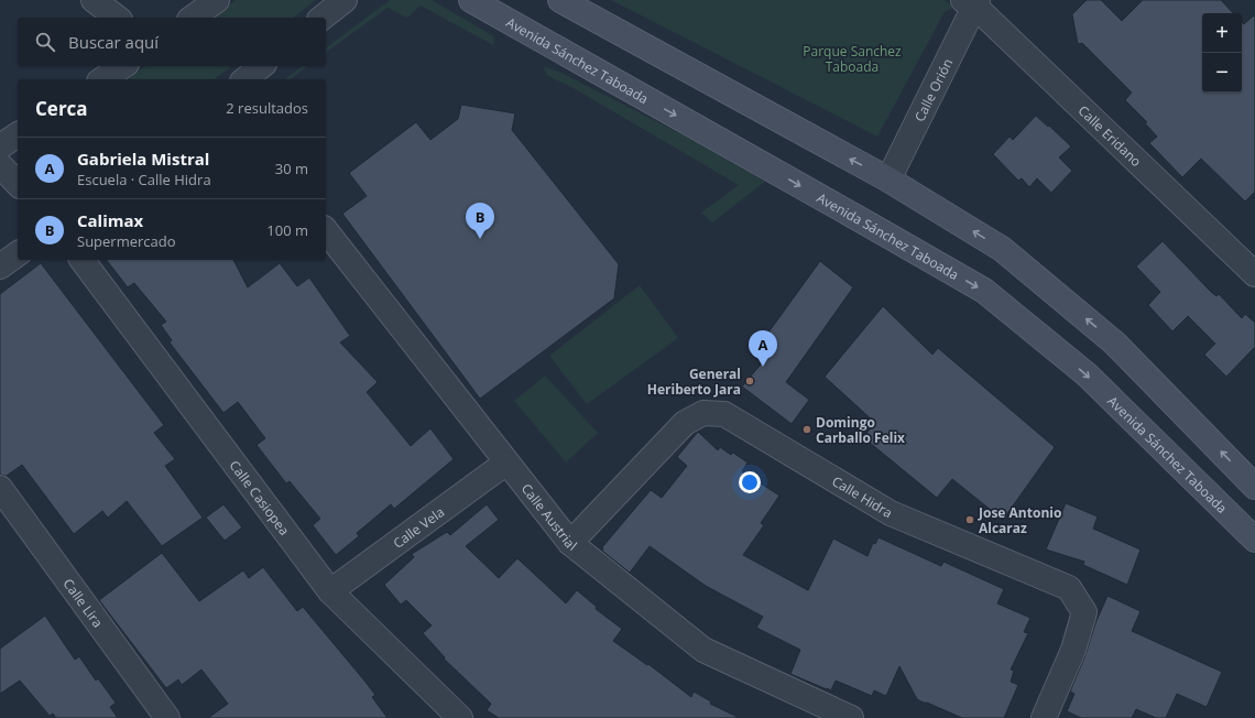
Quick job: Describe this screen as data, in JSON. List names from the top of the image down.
{
  "streets": {
    "main road": ["Avenida Sánchez Taboada"],
    "street": [
      "Calle Orión",
      "Calle Eridano",
      "Calle Casiopea",
      "Calle Hidra",
      "Calle Austrial",
      "Calle Vela",
      "Calle Lira"
    ]
  },
  "crossings": [
    ["Calle Orión", "Calle Eridano"],
    ["Calle Casiopea", "Calle Vela"],
    ["Calle Hidra", "Calle Austrial"],
    ["Calle Austrial", "Calle Vela"]
  ],
  "parks": ["Parque Sanchez Taboada"],
  "places": ["General Heriberto Jara", "Domingo Carballo Felix", "Jose Antonio Alcaraz"],
  "page": {
    "map_buttons": ["+", "−"],
    "search": "Buscar aquí",
    "heading": ["Cerca", "2 resultados"],
    "list": [
      {
        "mark": "A",
        "name": "Gabriela Mistral",
        "note": "Escuela · Calle Hidra",
        "value": "30 m"
      },
      {
        "mark": "B",
        "name": "Calimax",
        "note": "Supermercado",
        "value": "100 m"
      }
    ],
    "pins": ["B", "A"]
  }
}
